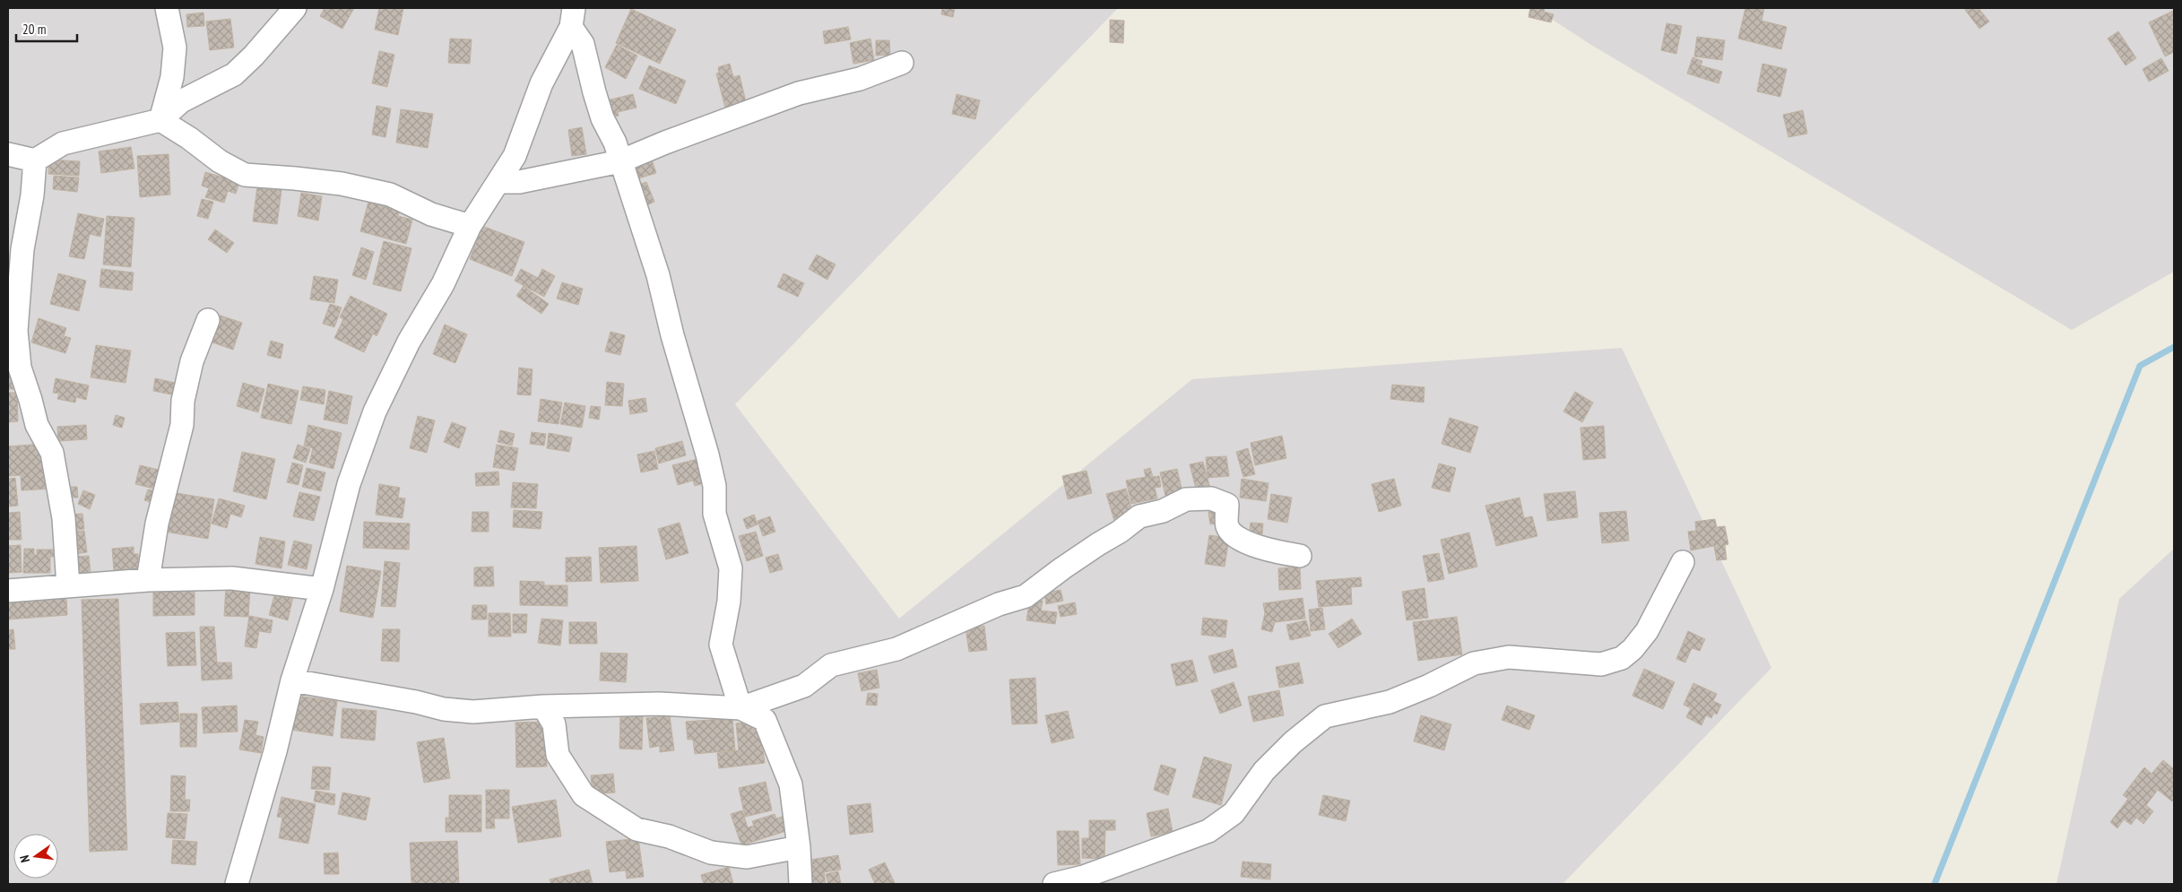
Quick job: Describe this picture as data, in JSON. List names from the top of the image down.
{
  "scale_bar": "20 m",
  "north": "left"
}
